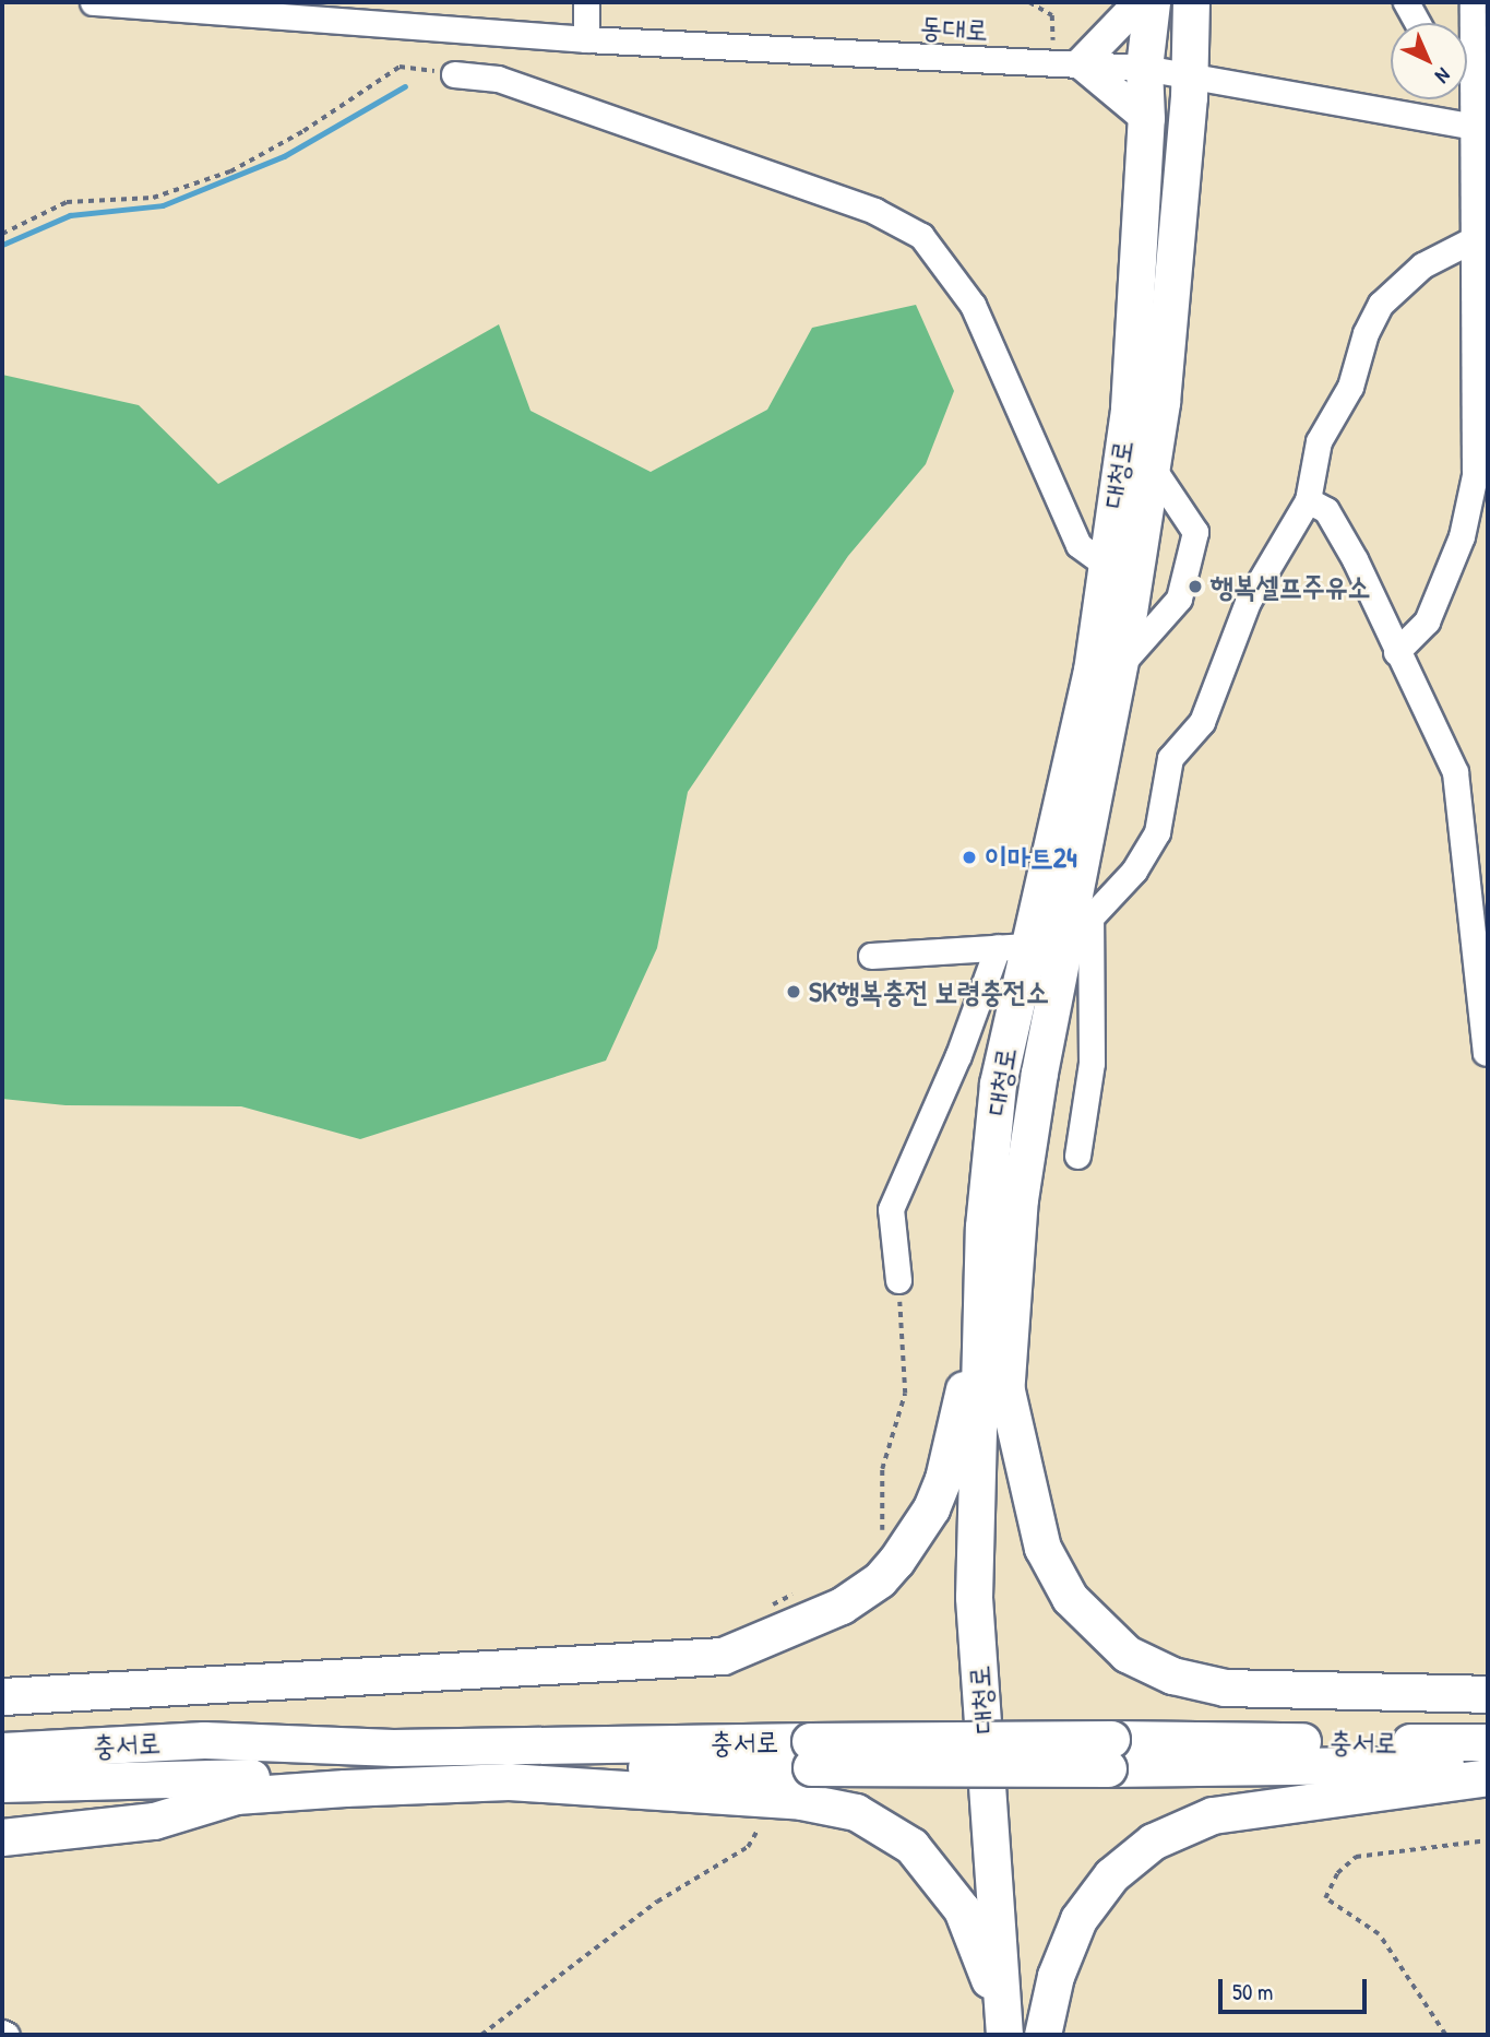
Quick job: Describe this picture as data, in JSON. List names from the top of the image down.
{
  "streets": {
    "highway": ["대청로", "충서로"],
    "street": ["동대로"]
  },
  "crossings": [
    ["동대로", "대청로"]
  ],
  "places": ["행복셀프주유소", "이마트24", "SK행복충전 보령충전소"],
  "scale_bar": "50 m",
  "north": "bottom right"
}
